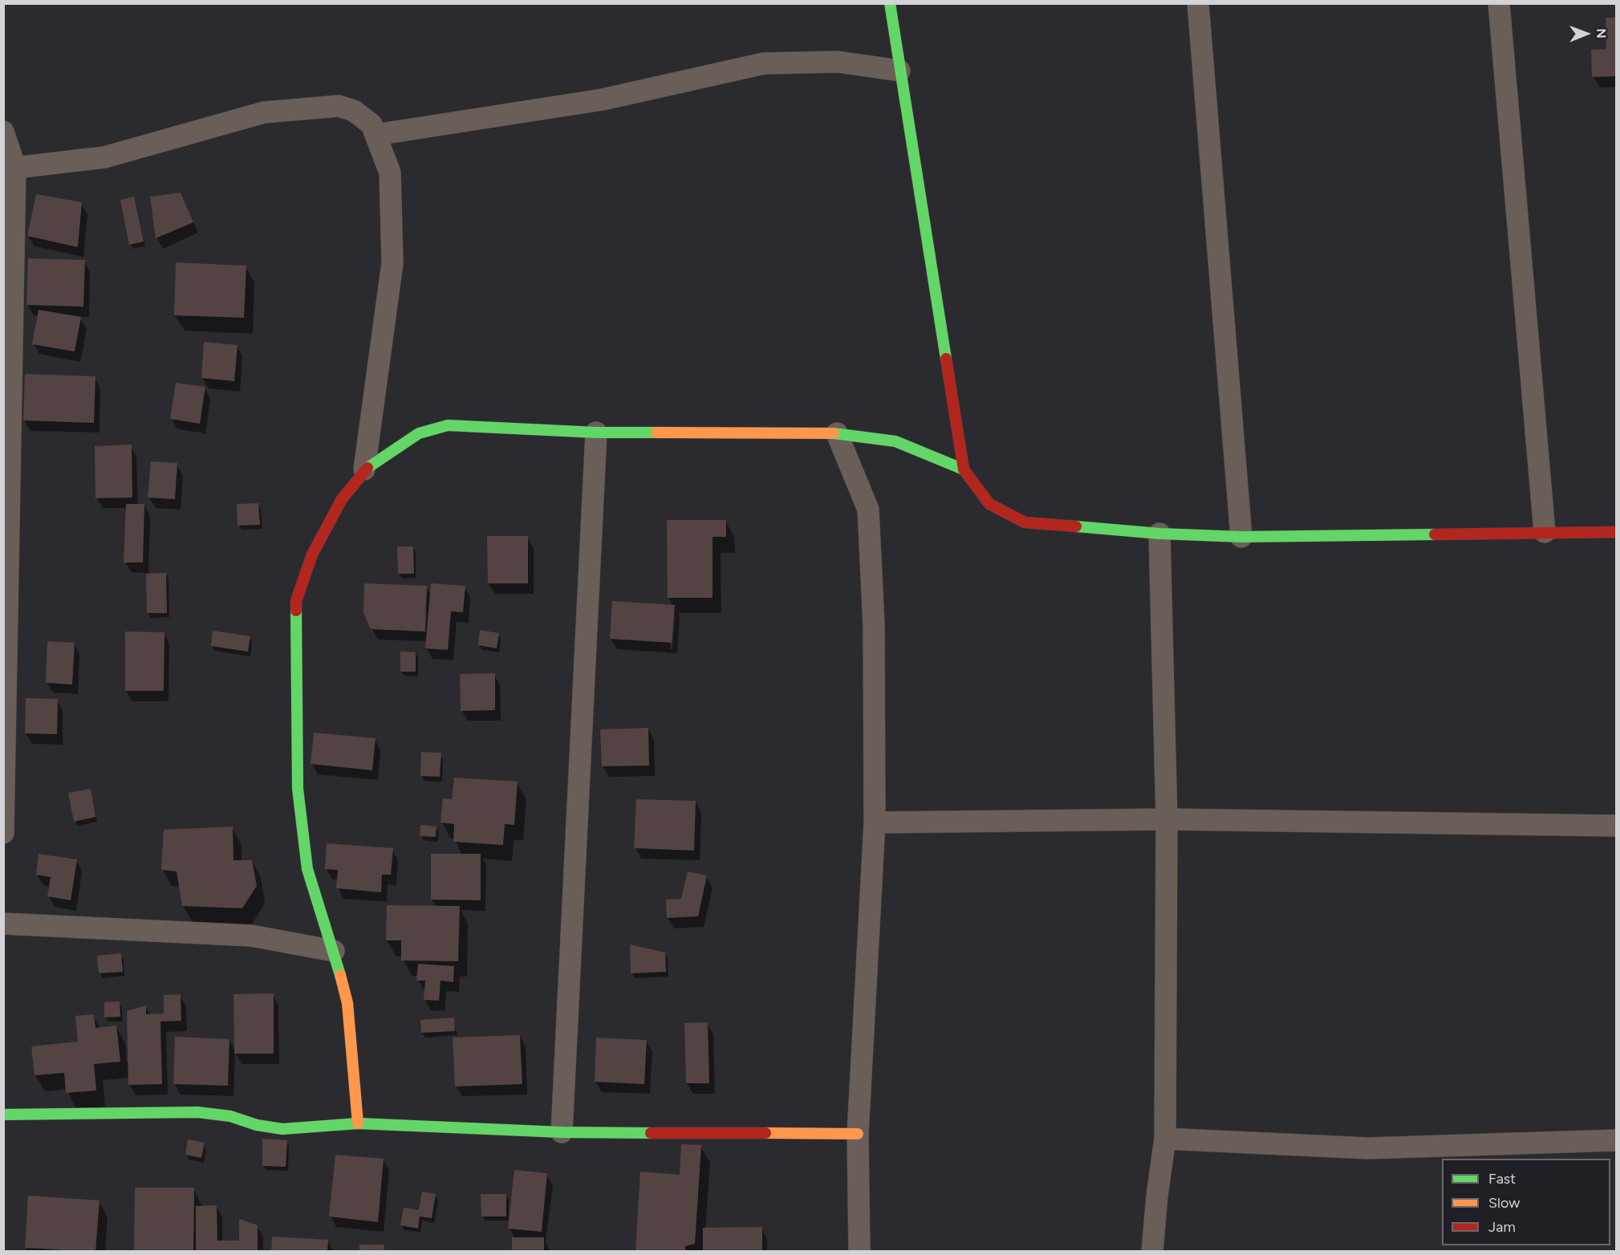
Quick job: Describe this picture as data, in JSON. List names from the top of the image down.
{
  "legend": ["Fast", "Slow", "Jam"],
  "north": "right"
}
